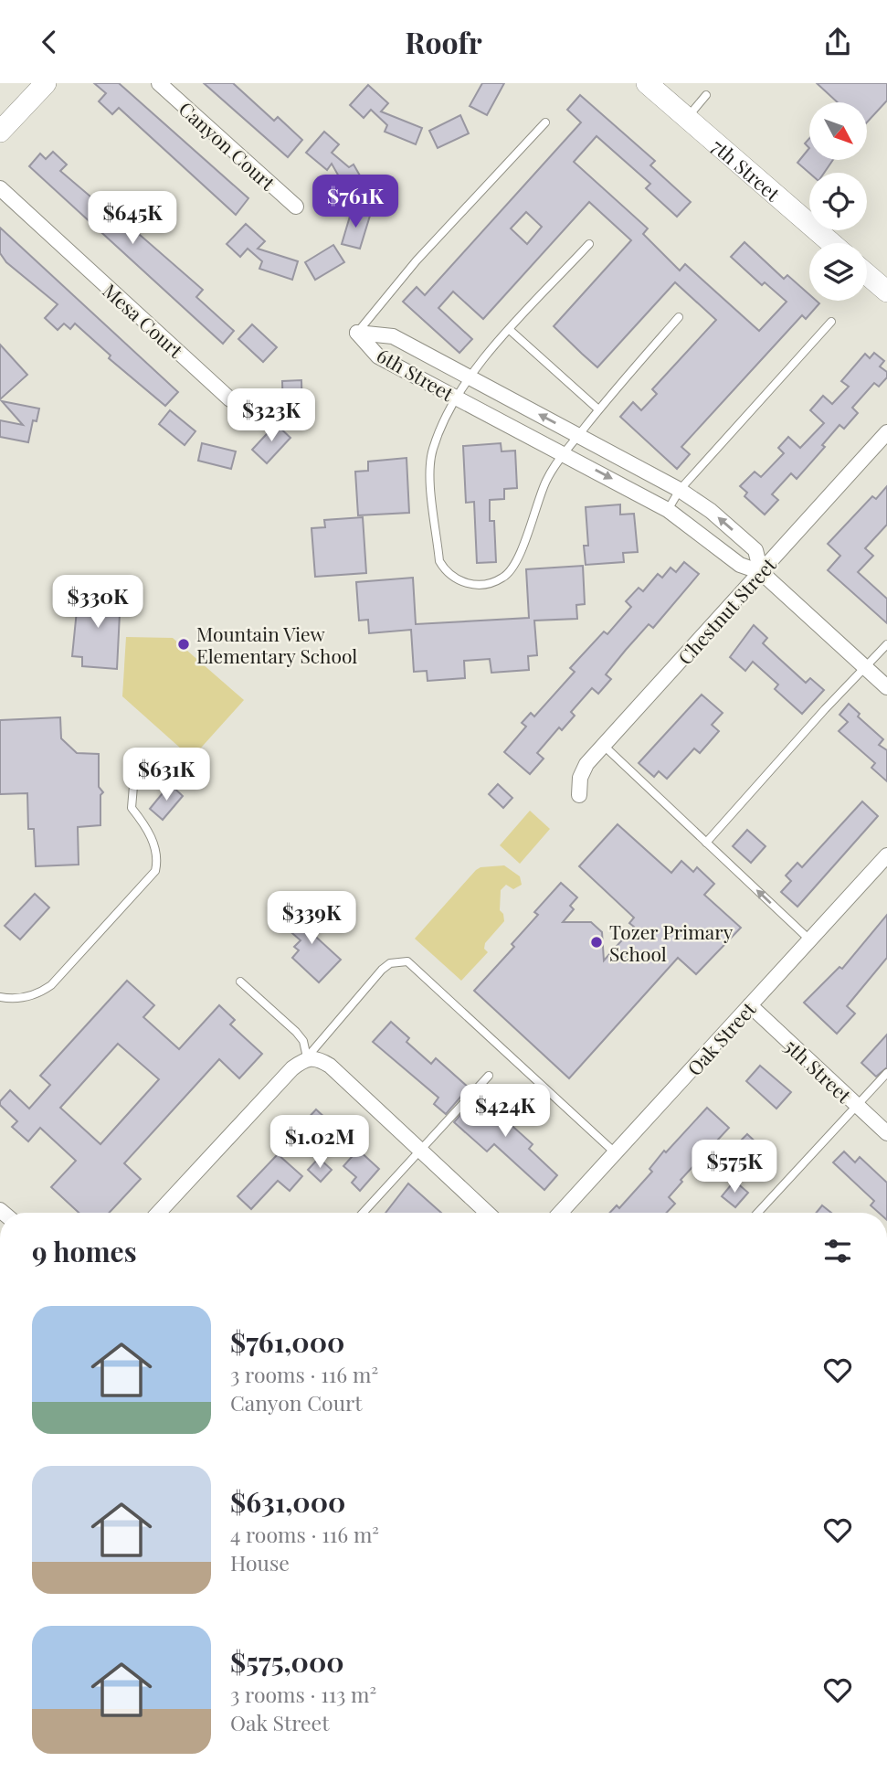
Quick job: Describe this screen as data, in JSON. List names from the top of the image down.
{
  "streets": {
    "street": [
      "Canyon Court",
      "7th Street",
      "Mesa Court",
      "6th Street",
      "Chestnut Street",
      "Oak Street",
      "5th Street"
    ]
  },
  "crossings": [
    ["6th Street", "Chestnut Street"],
    ["Oak Street", "5th Street"]
  ],
  "places": ["Mountain View Elementary School", "Tozer Primary School"],
  "north": "bottom right",
  "page": {
    "header": "Roofr",
    "price": [
      "$761K",
      "$645K",
      "$323K",
      "$330K",
      "$631K",
      "$339K",
      "$424K",
      "$1.02M",
      "$575K"
    ],
    "heading": "9 homes",
    "list": [
      {
        "name": "$761,000",
        "note": "3 rooms · 116 m² · Canyon Court"
      },
      {
        "name": "$631,000",
        "note": "4 rooms · 116 m² · House"
      },
      {
        "name": "$575,000",
        "note": "3 rooms · 113 m² · Oak Street"
      }
    ]
  }
}
